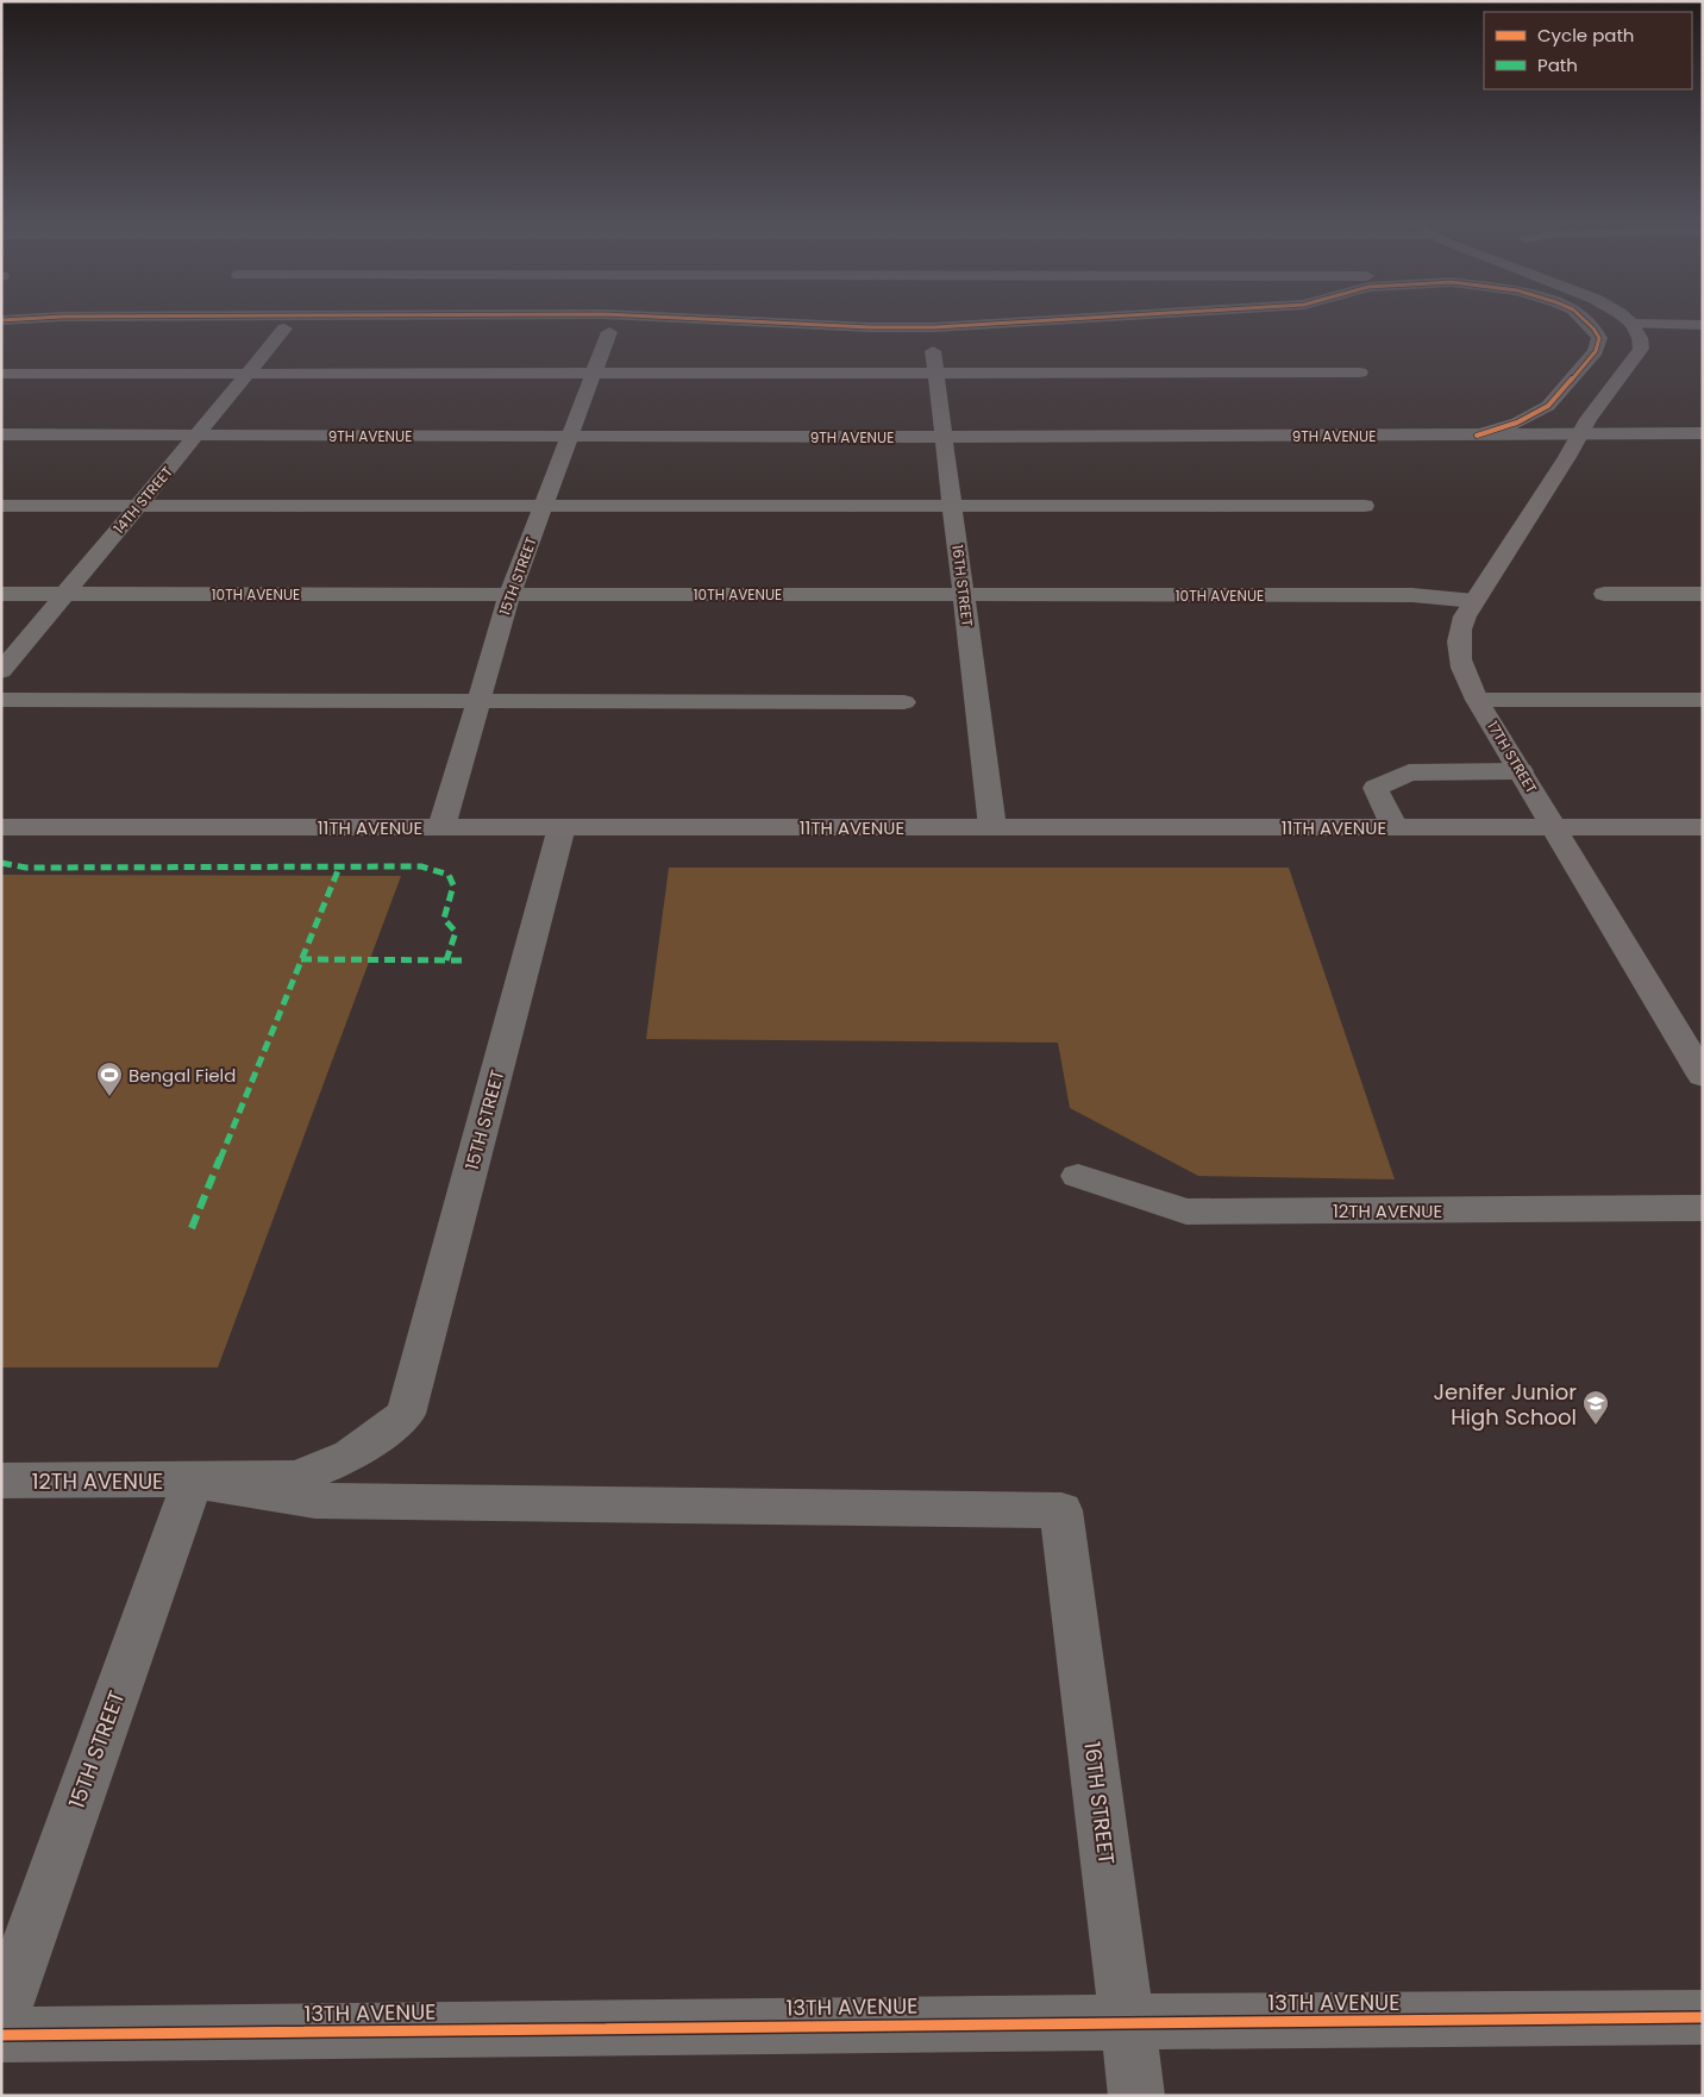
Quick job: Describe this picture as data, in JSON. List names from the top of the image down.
{
  "streets": {
    "main road": ["17TH STREET", "11TH AVENUE"],
    "street": [
      "9TH AVENUE",
      "14TH STREET",
      "15TH STREET",
      "16TH STREET",
      "10TH AVENUE",
      "12TH AVENUE",
      "13TH AVENUE"
    ]
  },
  "crossings": [
    ["9TH AVENUE", "14TH STREET"],
    ["9TH AVENUE", "15TH STREET"],
    ["9TH AVENUE", "16TH STREET"],
    ["9TH AVENUE", "17TH STREET"],
    ["14TH STREET", "10TH AVENUE"],
    ["15TH STREET", "16TH STREET"],
    ["15TH STREET", "10TH AVENUE"],
    ["15TH STREET", "11TH AVENUE"],
    ["15TH STREET", "12TH AVENUE"],
    ["16TH STREET", "10TH AVENUE"],
    ["16TH STREET", "11TH AVENUE"],
    ["16TH STREET", "12TH AVENUE"],
    ["16TH STREET", "13TH AVENUE"],
    ["10TH AVENUE", "17TH STREET"],
    ["17TH STREET", "11TH AVENUE"]
  ],
  "places": {
    "sports": ["Bengal Field"],
    "school or university": ["Jenifer Junior High School"]
  },
  "legend": ["Cycle path", "Path"]
}
